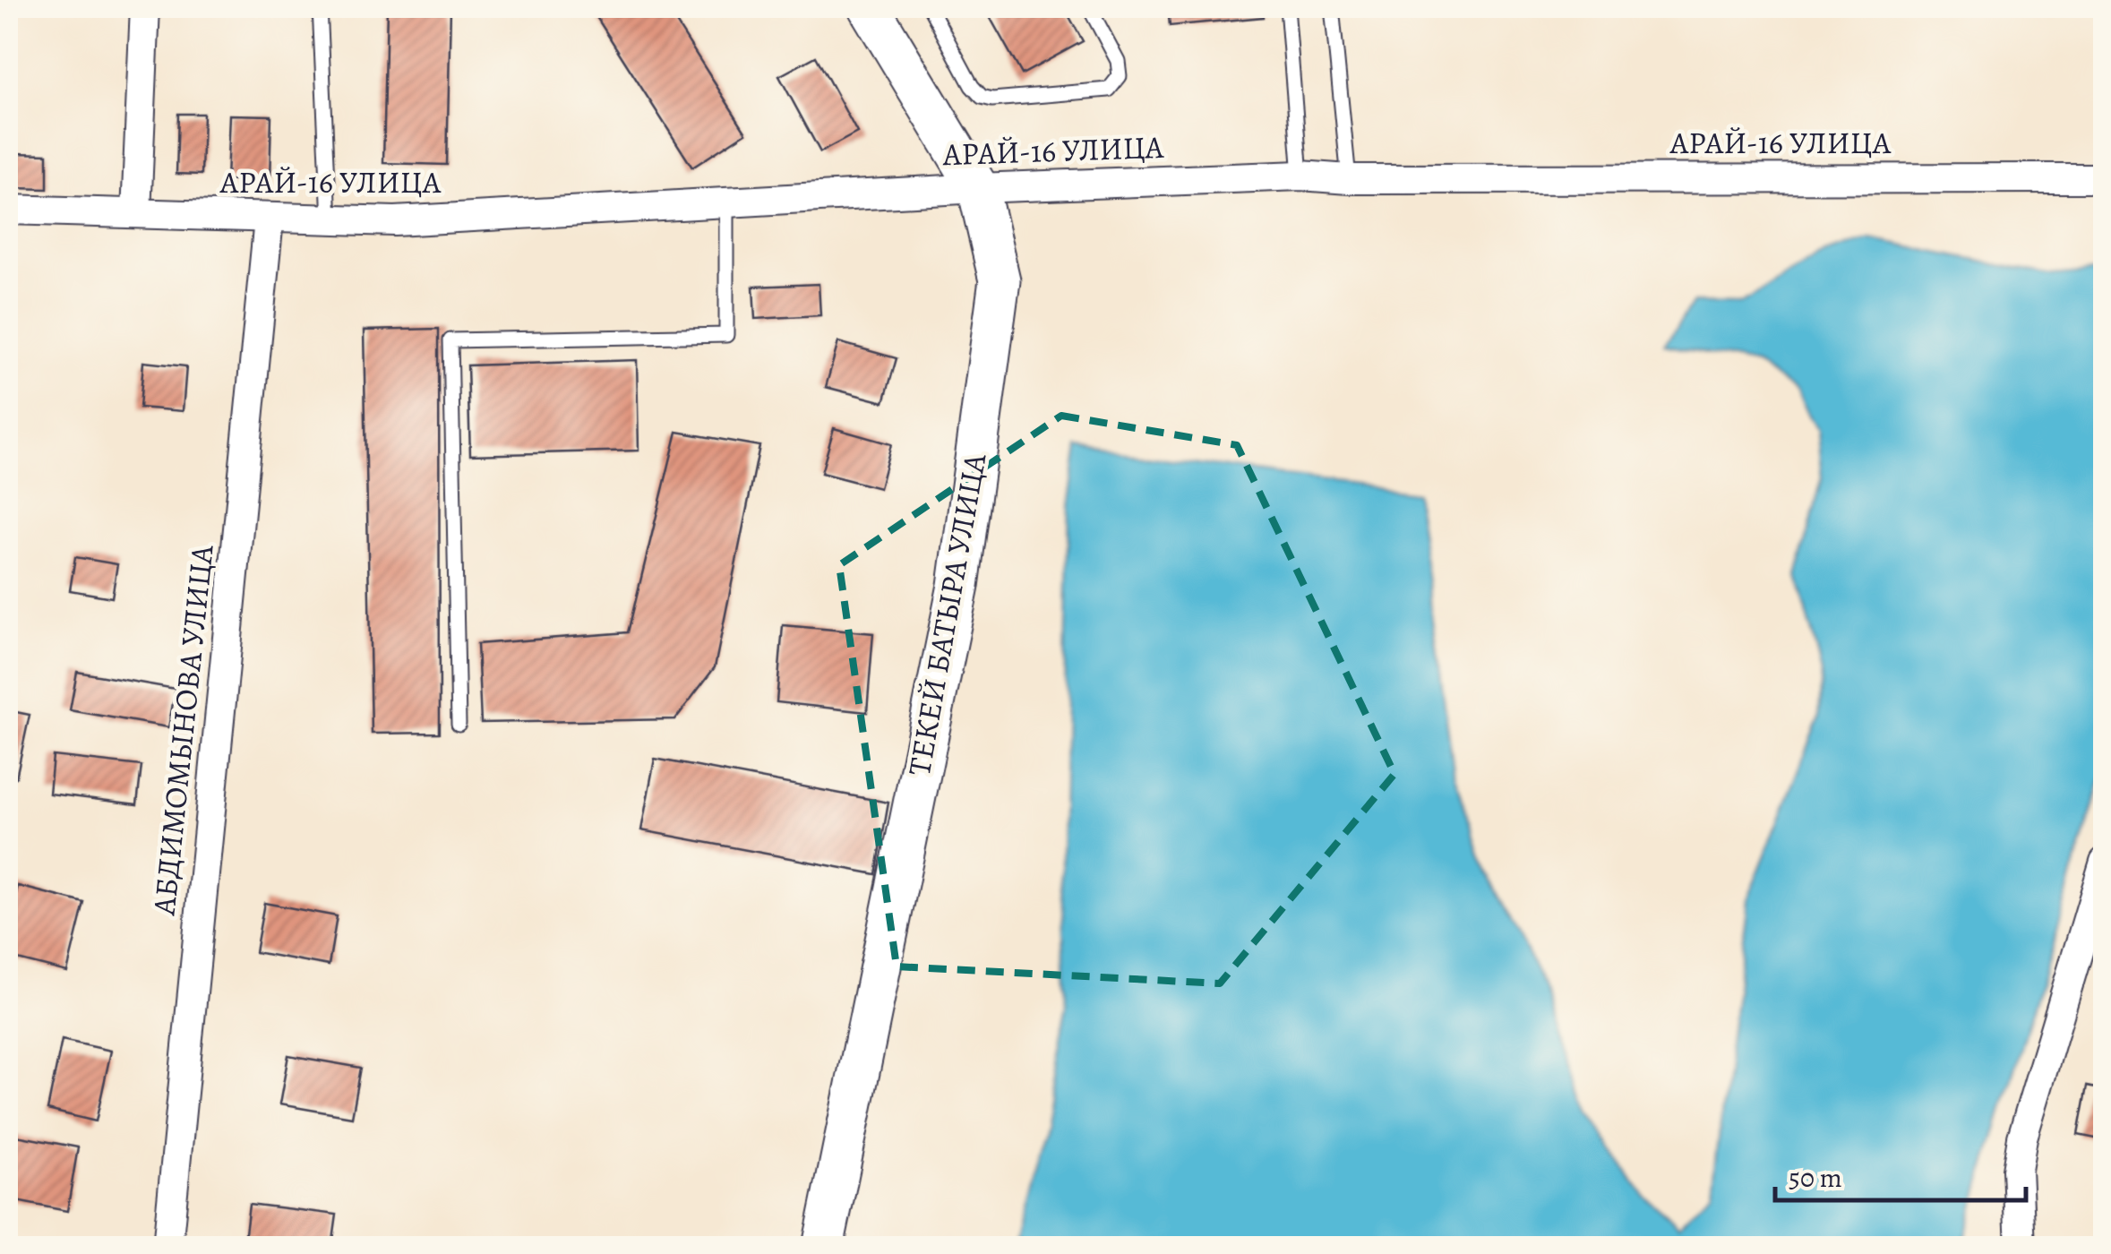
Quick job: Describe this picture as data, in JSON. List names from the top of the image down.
{
  "streets": {
    "street": ["АРАЙ-16 УЛИЦА", "ТЕКЕЙ БАТЫРА УЛИЦА", "АБДИМОМЫНОВА УЛИЦА"]
  },
  "crossings": [
    ["АРАЙ-16 УЛИЦА", "ТЕКЕЙ БАТЫРА УЛИЦА"],
    ["АРАЙ-16 УЛИЦА", "АБДИМОМЫНОВА УЛИЦА"]
  ],
  "scale_bar": "50 m"
}
